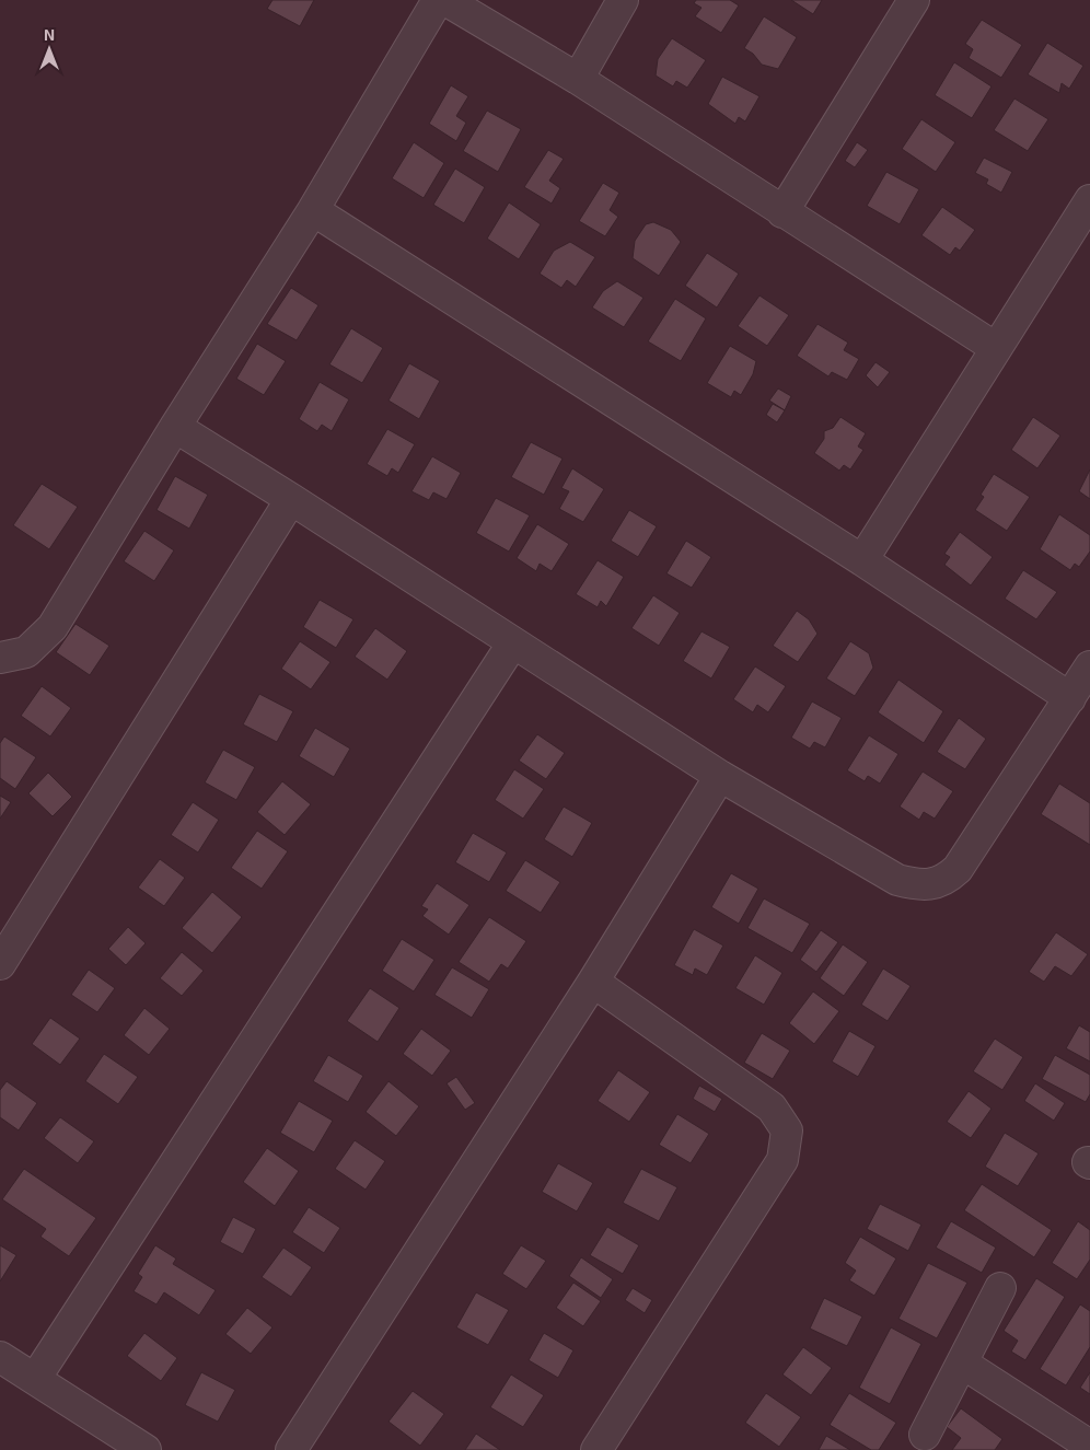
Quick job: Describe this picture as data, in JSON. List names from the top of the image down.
{
  "north": "top"
}
